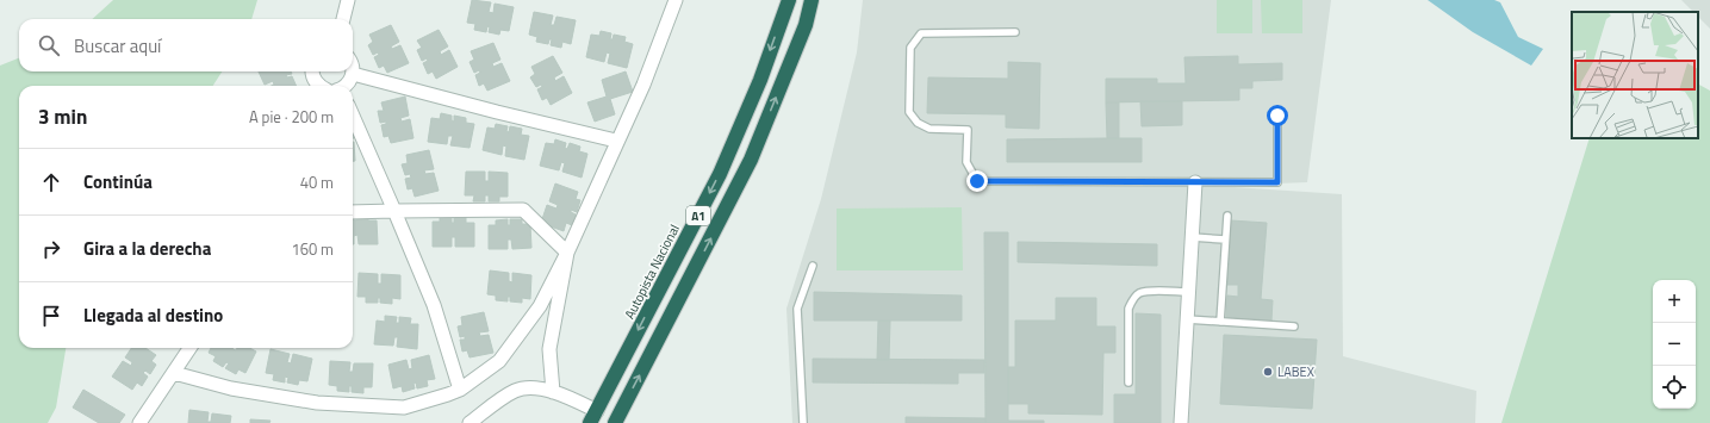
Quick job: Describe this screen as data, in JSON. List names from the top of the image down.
{
  "streets": {
    "highway": ["A1", "Autopista Nacional"]
  },
  "places": ["LABEX"],
  "page": {
    "search": "Buscar aquí",
    "heading": ["3 min", "A pie · 200 m"],
    "list": [
      ["Continúa", "40 m"],
      ["Gira a la derecha", "160 m"],
      "Llegada al destino"
    ],
    "map_buttons": ["+", "−"]
  }
}
